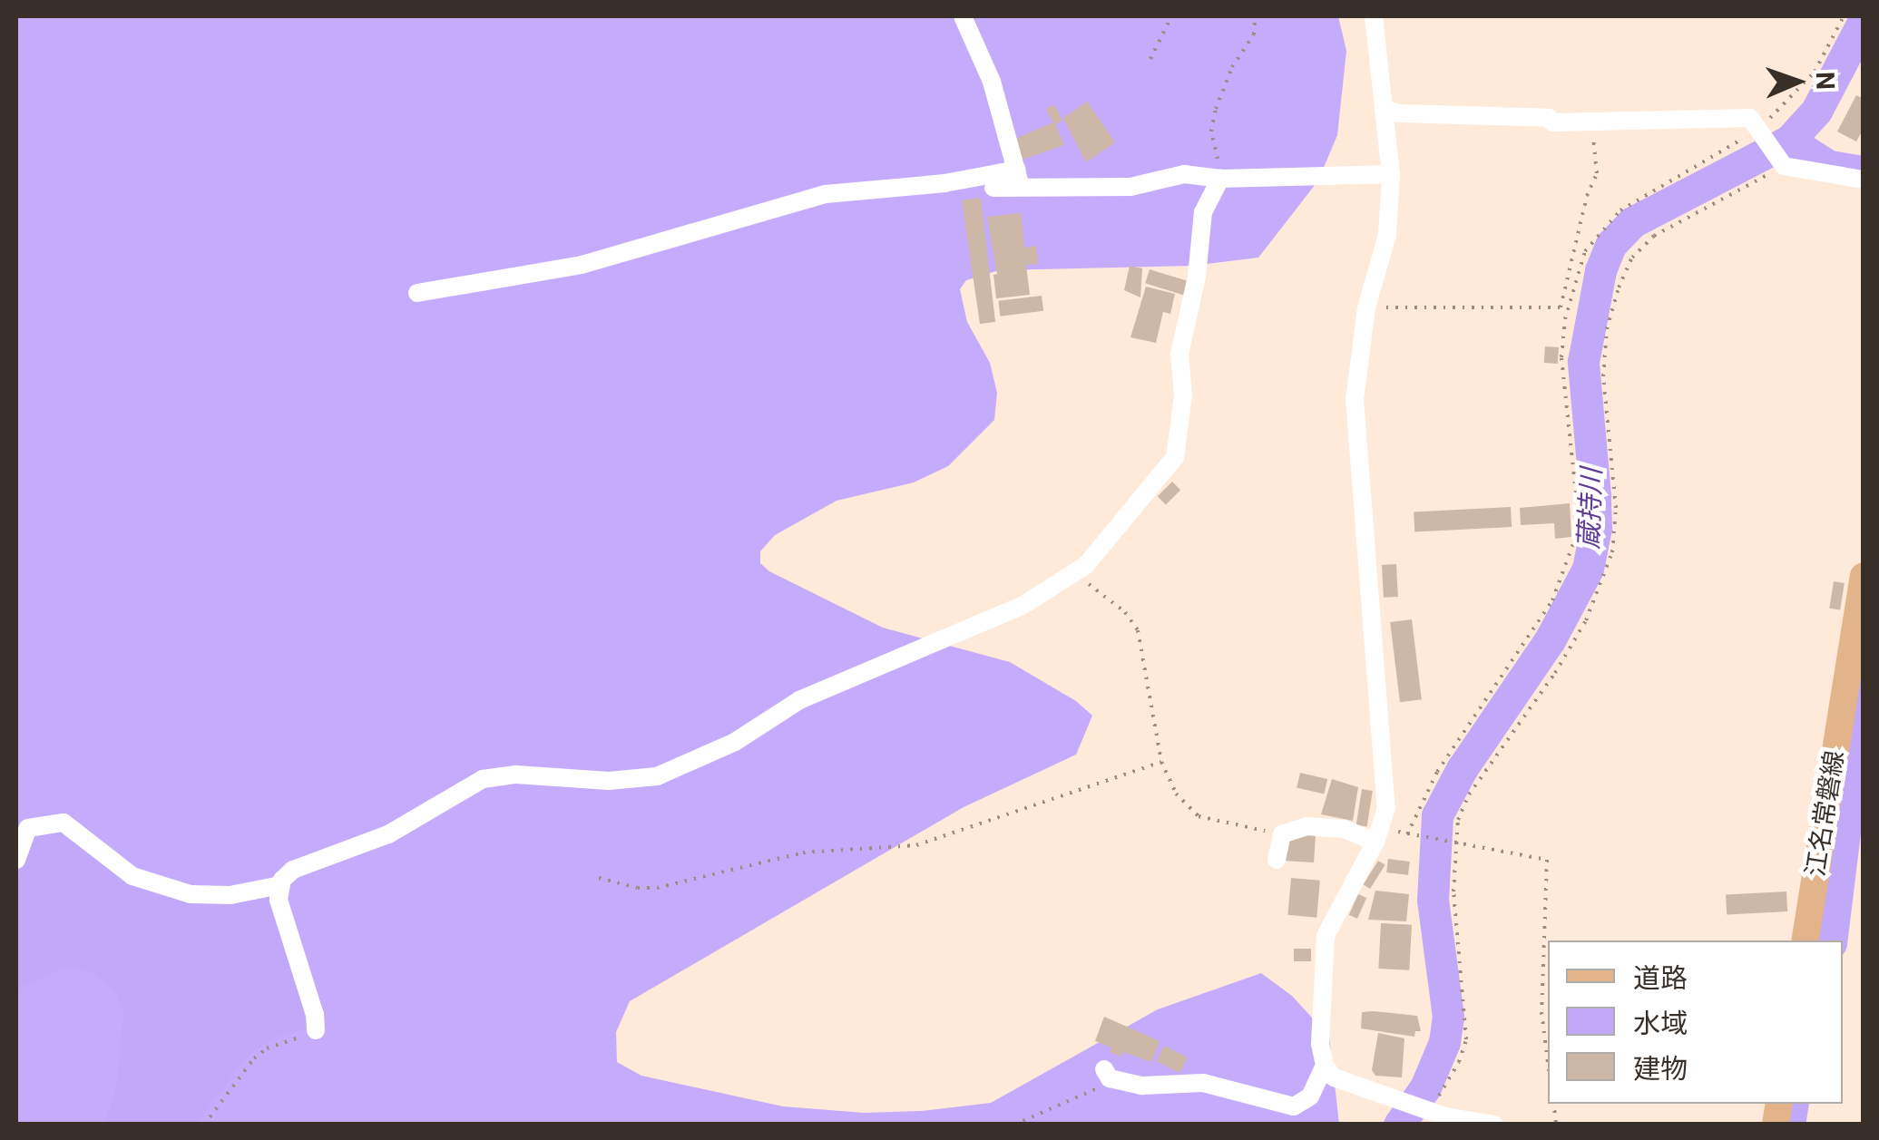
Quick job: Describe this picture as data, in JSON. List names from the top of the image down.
{
  "streets": {
    "main road": ["江名常磐線"]
  },
  "water": ["蔵持川"],
  "legend": ["道路", "水域", "建物"],
  "north": "right"
}
